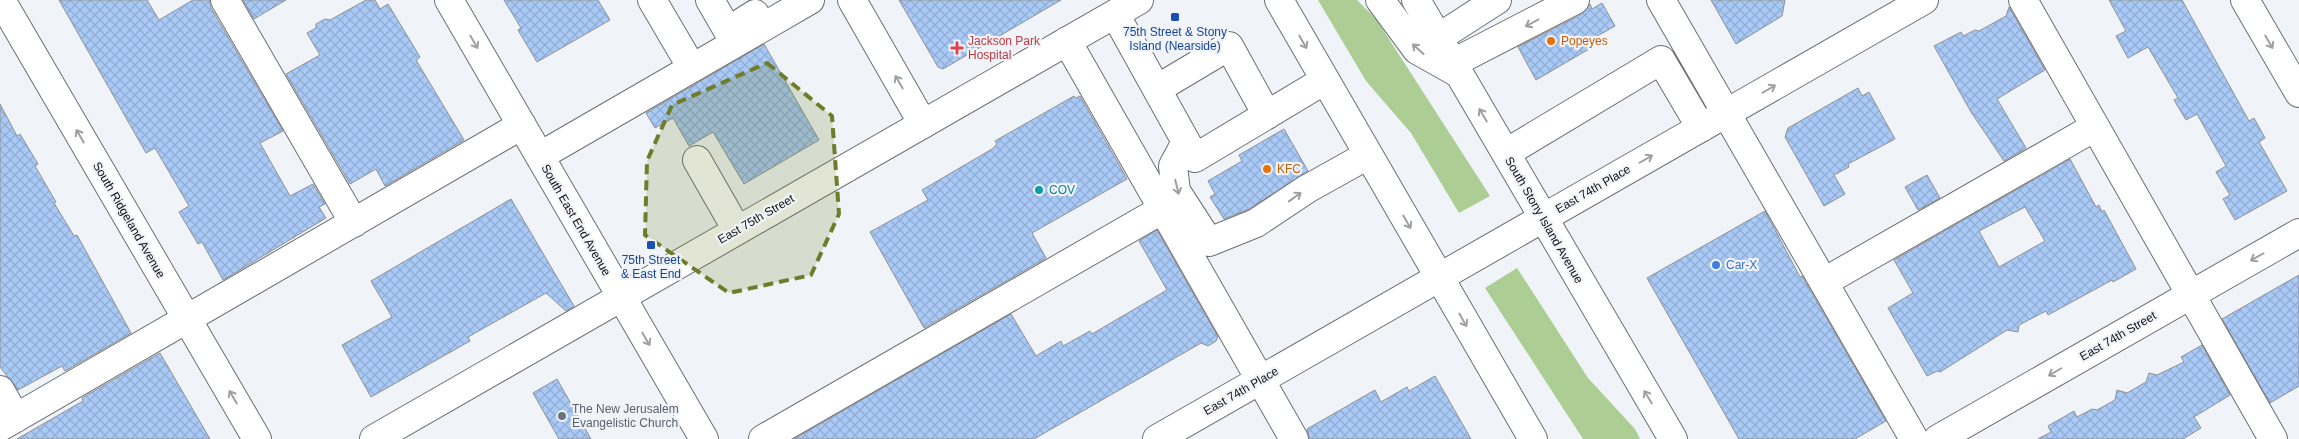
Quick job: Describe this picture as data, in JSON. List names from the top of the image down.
{
  "streets": {
    "main road": [
      "East 74th Place",
      "East 75th Street",
      "South Ridgeland Avenue",
      "South East End Avenue",
      "South Stony Island Avenue",
      "East 74th Street"
    ]
  },
  "crossings": [
    ["East 74th Place", "South Stony Island Avenue"],
    ["East 75th Street", "South East End Avenue"]
  ],
  "places": {
    "transit": ["75th Street & Stony Island (Nearside)", "75th Street & East End"],
    "other": [
      "Popeyes",
      "KFC",
      "COV",
      "Car-X",
      "The New Jerusalem Evangelistic Church"
    ],
    "health": ["Jackson Park Hospital"]
  }
}
